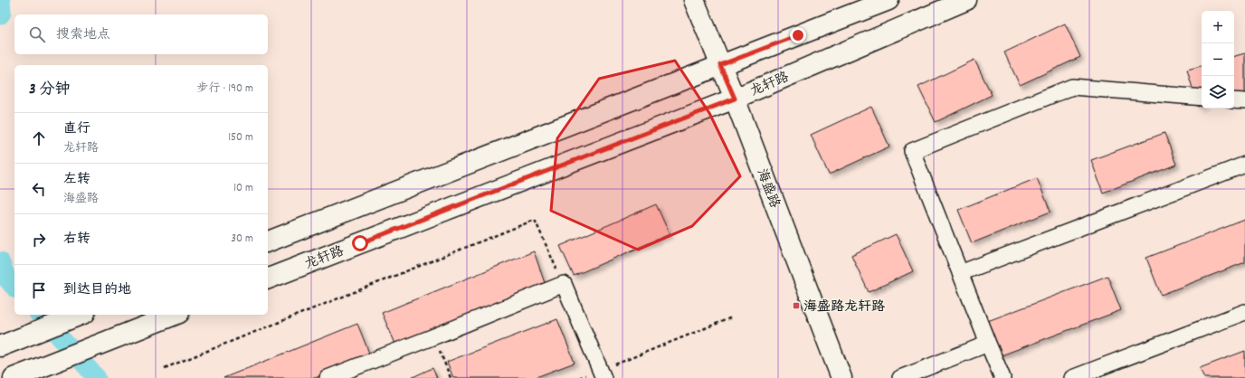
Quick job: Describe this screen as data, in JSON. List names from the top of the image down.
{
  "streets": {
    "street": ["龙轩路", "海盛路"]
  },
  "crossings": [
    ["龙轩路", "海盛路"]
  ],
  "places": {
    "transit": ["海盛路龙轩路"]
  },
  "page": {
    "map_buttons": ["+", "−"],
    "search": "搜索地点",
    "heading": ["3 分钟", "步行 · 190 m"],
    "list": [
      ["直行", "龙轩路", "150 m"],
      ["左转", "海盛路", "10 m"],
      ["右转", "30 m"],
      "到达目的地"
    ]
  }
}
